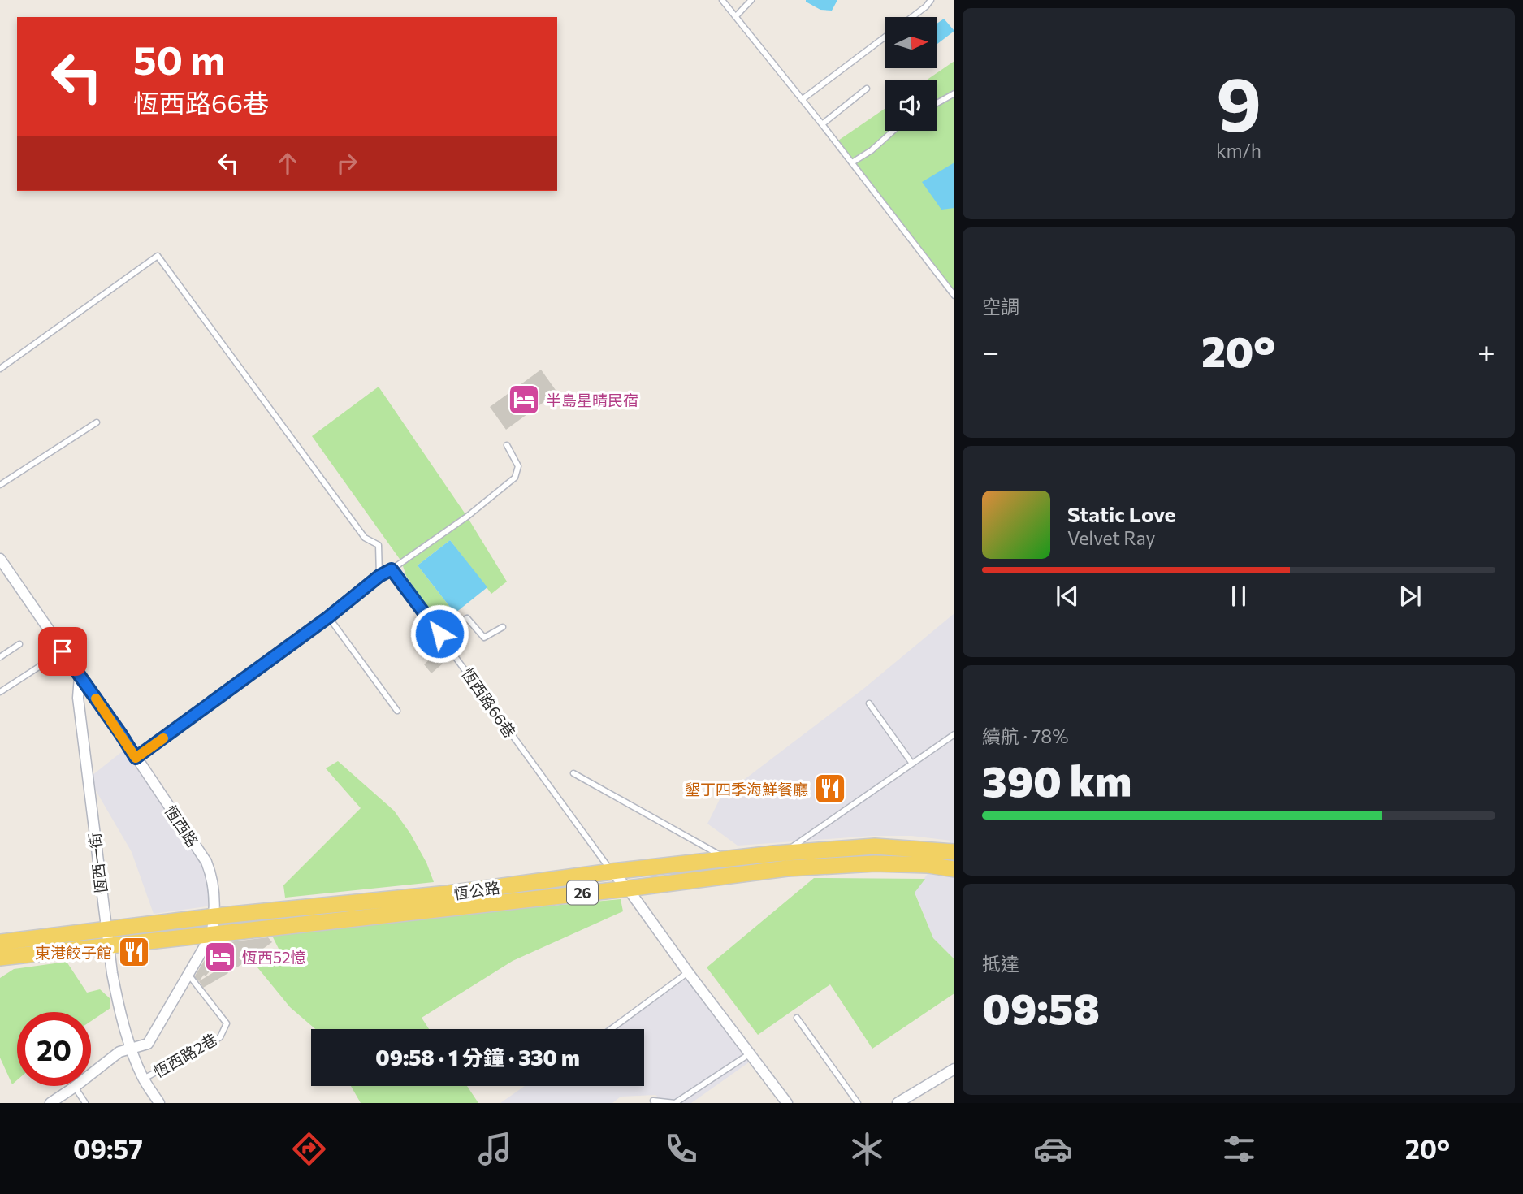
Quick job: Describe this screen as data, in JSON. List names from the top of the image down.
{
  "streets": {
    "main road": ["恆公路", "26"],
    "street": ["恆西路", "恆西一街"],
    "lane": ["恆西路66巷", "恆西路2巷"]
  },
  "crossings": [
    ["恆西路66巷", "恆公路"],
    ["恆西路", "恆西一街"],
    ["恆西路", "恆公路"],
    ["恆西路", "恆西路2巷"],
    ["恆西一街", "恆公路"]
  ],
  "places": {
    "hotel": ["半島星晴民宿", "恆西52憶"],
    "restaurant": ["墾丁四季海鮮餐廳", "東港餃子館"]
  },
  "north": "right",
  "page": {
    "tile": [
      ["9", "km/h"],
      "空調",
      ["續航 · 78%", "390 km"],
      ["抵達", "09:58"]
    ],
    "turn": ["50 m", "恆西路66巷"],
    "heat": ["−", "20°", "+"],
    "song": ["Static Love", "Velvet Ray"],
    "limit": "20",
    "trip": "09:58 · 1 分鐘 · 330 m",
    "tabs": ["09:57", "20°"]
  }
}
